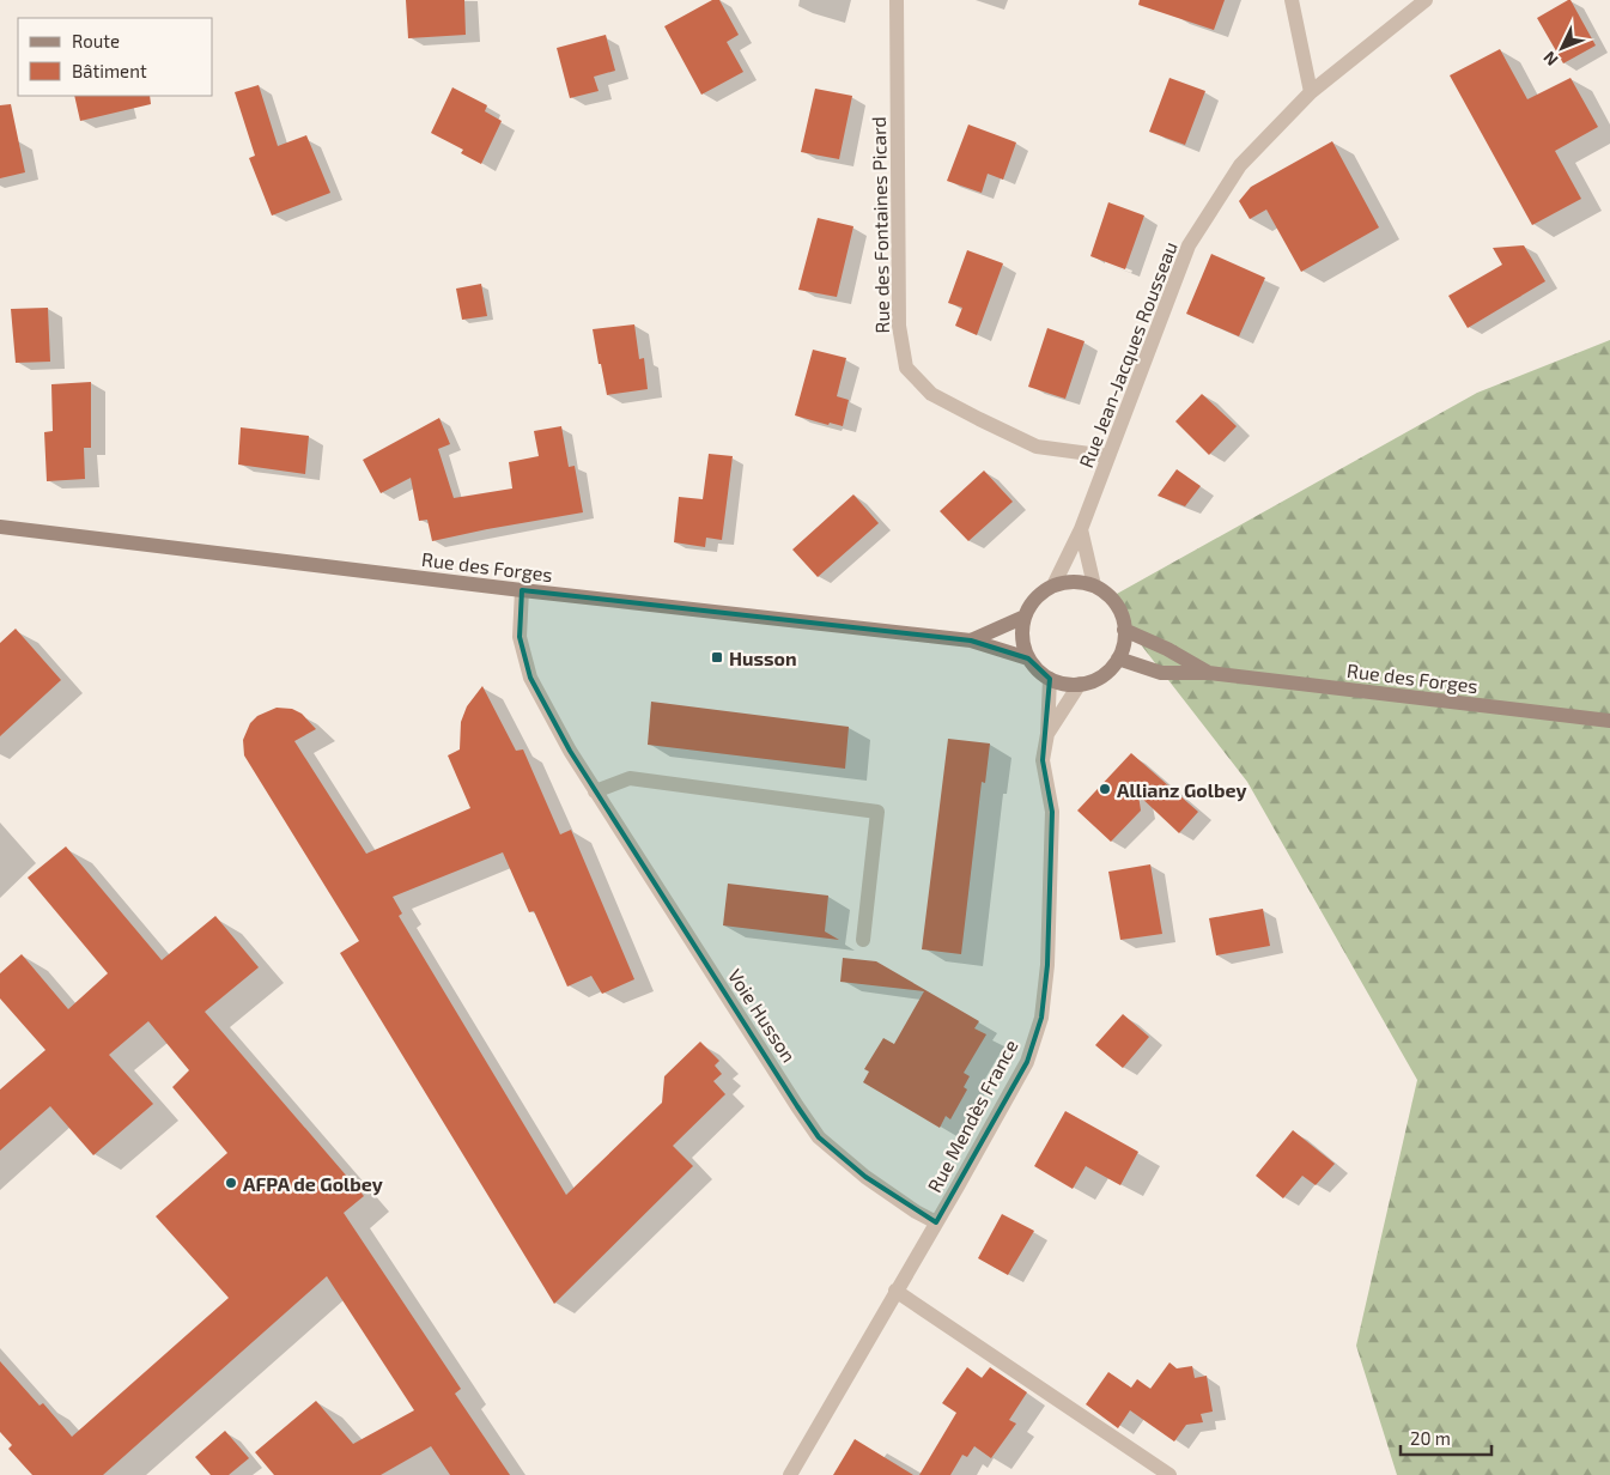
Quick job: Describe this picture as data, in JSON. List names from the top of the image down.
{
  "streets": {
    "main road": ["Rue des Forges"],
    "street": [
      "Rue des Fontaines Picard",
      "Rue Jean-Jacques Rousseau",
      "Voie Husson",
      "Rue Mendès France"
    ]
  },
  "crossings": [
    ["Rue des Fontaines Picard", "Rue Jean-Jacques Rousseau"],
    ["Rue Jean-Jacques Rousseau", "Rue des Forges"],
    ["Rue Jean-Jacques Rousseau", "Rue Mendès France"],
    ["Rue des Forges", "Voie Husson"],
    ["Rue des Forges", "Rue Mendès France"],
    ["Voie Husson", "Rue Mendès France"]
  ],
  "places": {
    "transit": ["Husson"],
    "other": ["Allianz Golbey", "AFPA de Golbey"]
  },
  "legend": ["Route", "Bâtiment"],
  "scale_bar": "20 m",
  "north": "bottom left"
}
